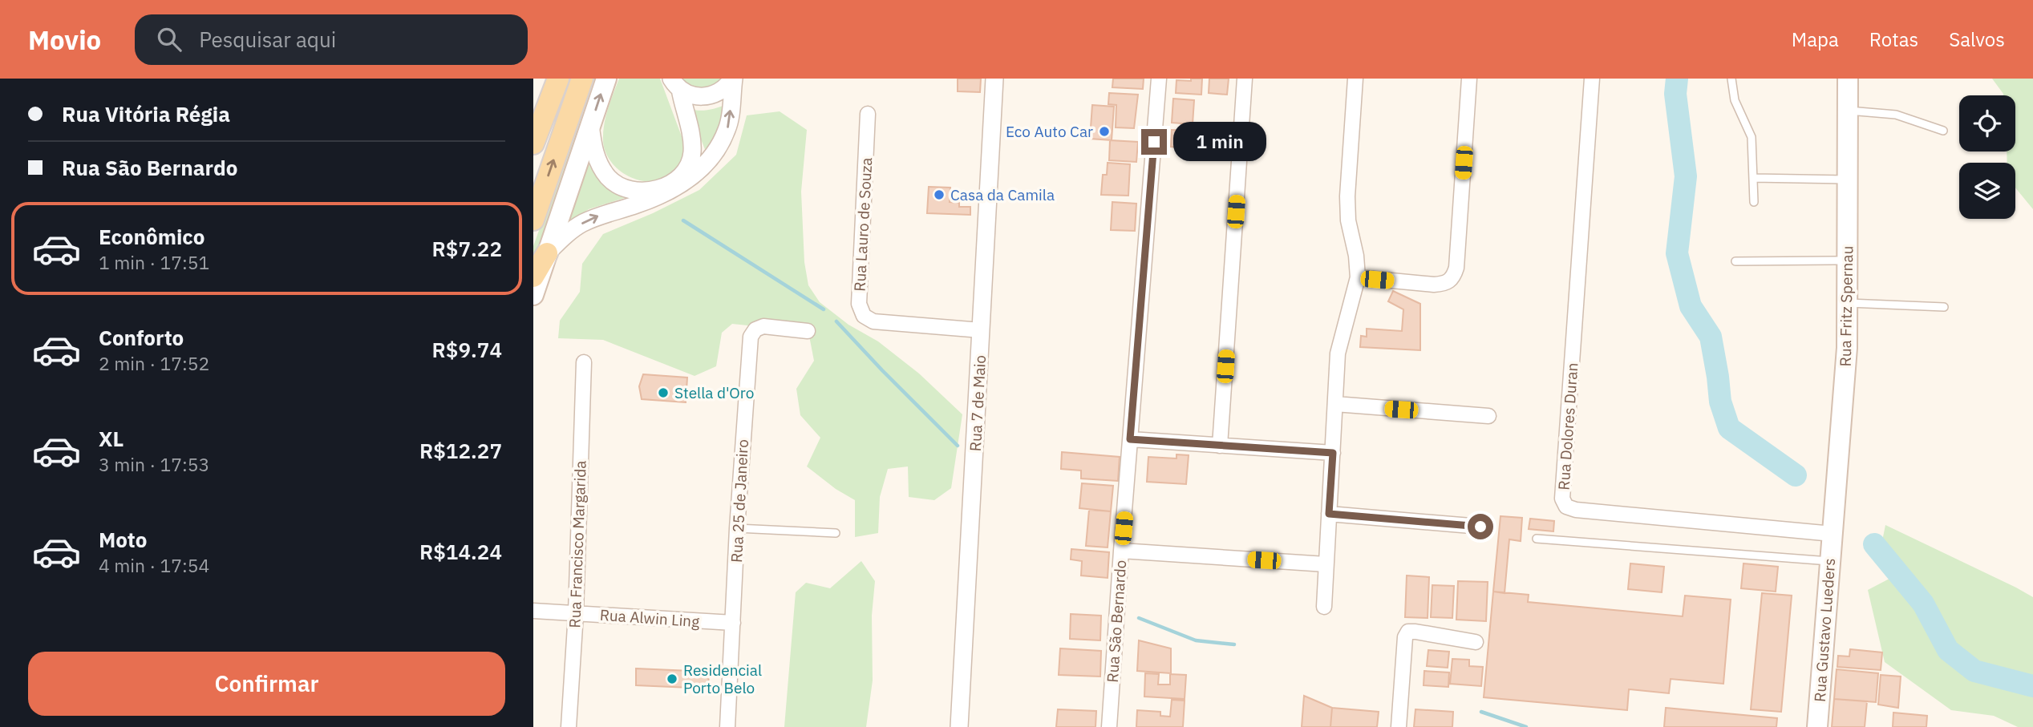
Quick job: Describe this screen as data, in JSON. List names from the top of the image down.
{
  "streets": {
    "main road": ["Rua Fritz Spernau", "Rua Gustavo Lueders"],
    "street": [
      "Rua Lauro de Souza",
      "Rua 7 de Maio",
      "Rua Dolores Duran",
      "Rua 25 de Janeiro",
      "Rua Francisco Margarida",
      "Rua Alwin Ling",
      "Rua São Bernardo"
    ]
  },
  "crossings": [
    ["Rua Lauro de Souza", "Rua 7 de Maio"],
    ["Rua Fritz Spernau", "Rua Dolores Duran"],
    ["Rua Fritz Spernau", "Rua Gustavo Lueders"],
    ["Rua Dolores Duran", "Rua Gustavo Lueders"],
    ["Rua 25 de Janeiro", "Rua Alwin Ling"],
    ["Rua Francisco Margarida", "Rua Alwin Ling"]
  ],
  "places": [
    "Eco Auto Car",
    "Casa da Camila",
    "Stella d'Oro",
    "Residencial Porto Belo"
  ],
  "page": {
    "header": "Movio",
    "search": "Pesquisar aqui",
    "nav": ["Mapa", "Rotas", "Salvos"],
    "banner": ["Rua Vitória Régia", "Rua São Bernardo"],
    "bubble": "1 min",
    "list": [
      {
        "name": "Econômico",
        "note": "1 min · 17:51",
        "value": "R$7.22"
      },
      {
        "name": "Conforto",
        "note": "2 min · 17:52",
        "value": "R$9.74"
      },
      {
        "name": "XL",
        "note": "3 min · 17:53",
        "value": "R$12.27"
      },
      {
        "name": "Moto",
        "note": "4 min · 17:54",
        "value": "R$14.24"
      }
    ],
    "buttons": "Confirmar"
  }
}
